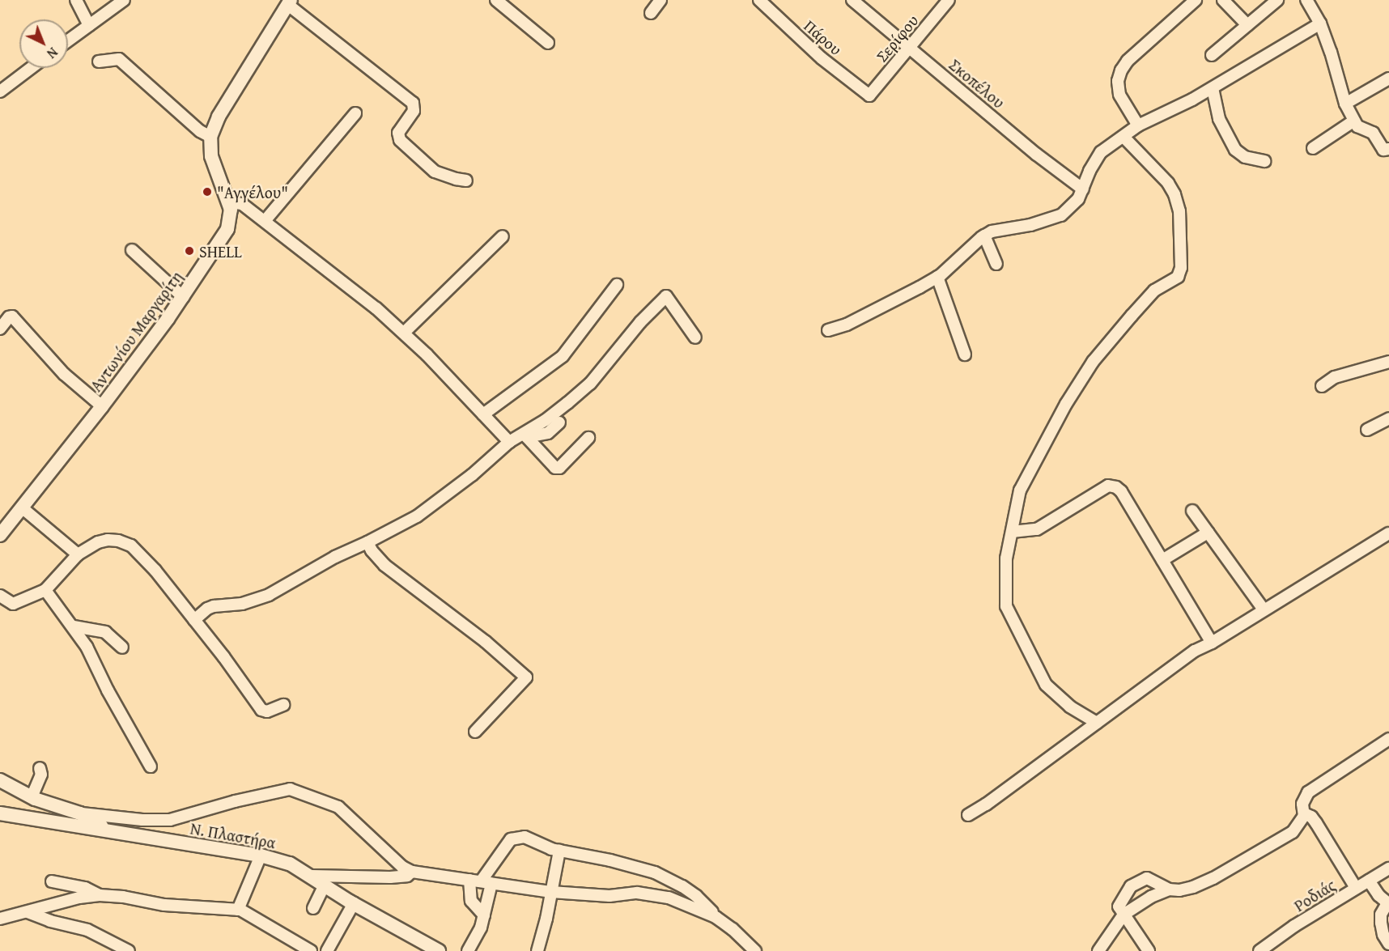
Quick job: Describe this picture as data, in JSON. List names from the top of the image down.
{
  "streets": {
    "street": [
      "Πάρου",
      "Σερίφου",
      "Σκοπέλου",
      "Αντωνίου Μαργαρίτη",
      "Ν. Πλαστήρα",
      "Ροδιάς"
    ]
  },
  "crossings": [
    ["Πάρου", "Σερίφου"],
    ["Σερίφου", "Σκοπέλου"]
  ],
  "places": ["\"Αγγέλου\"", "SHELL"],
  "north": "bottom right"
}
